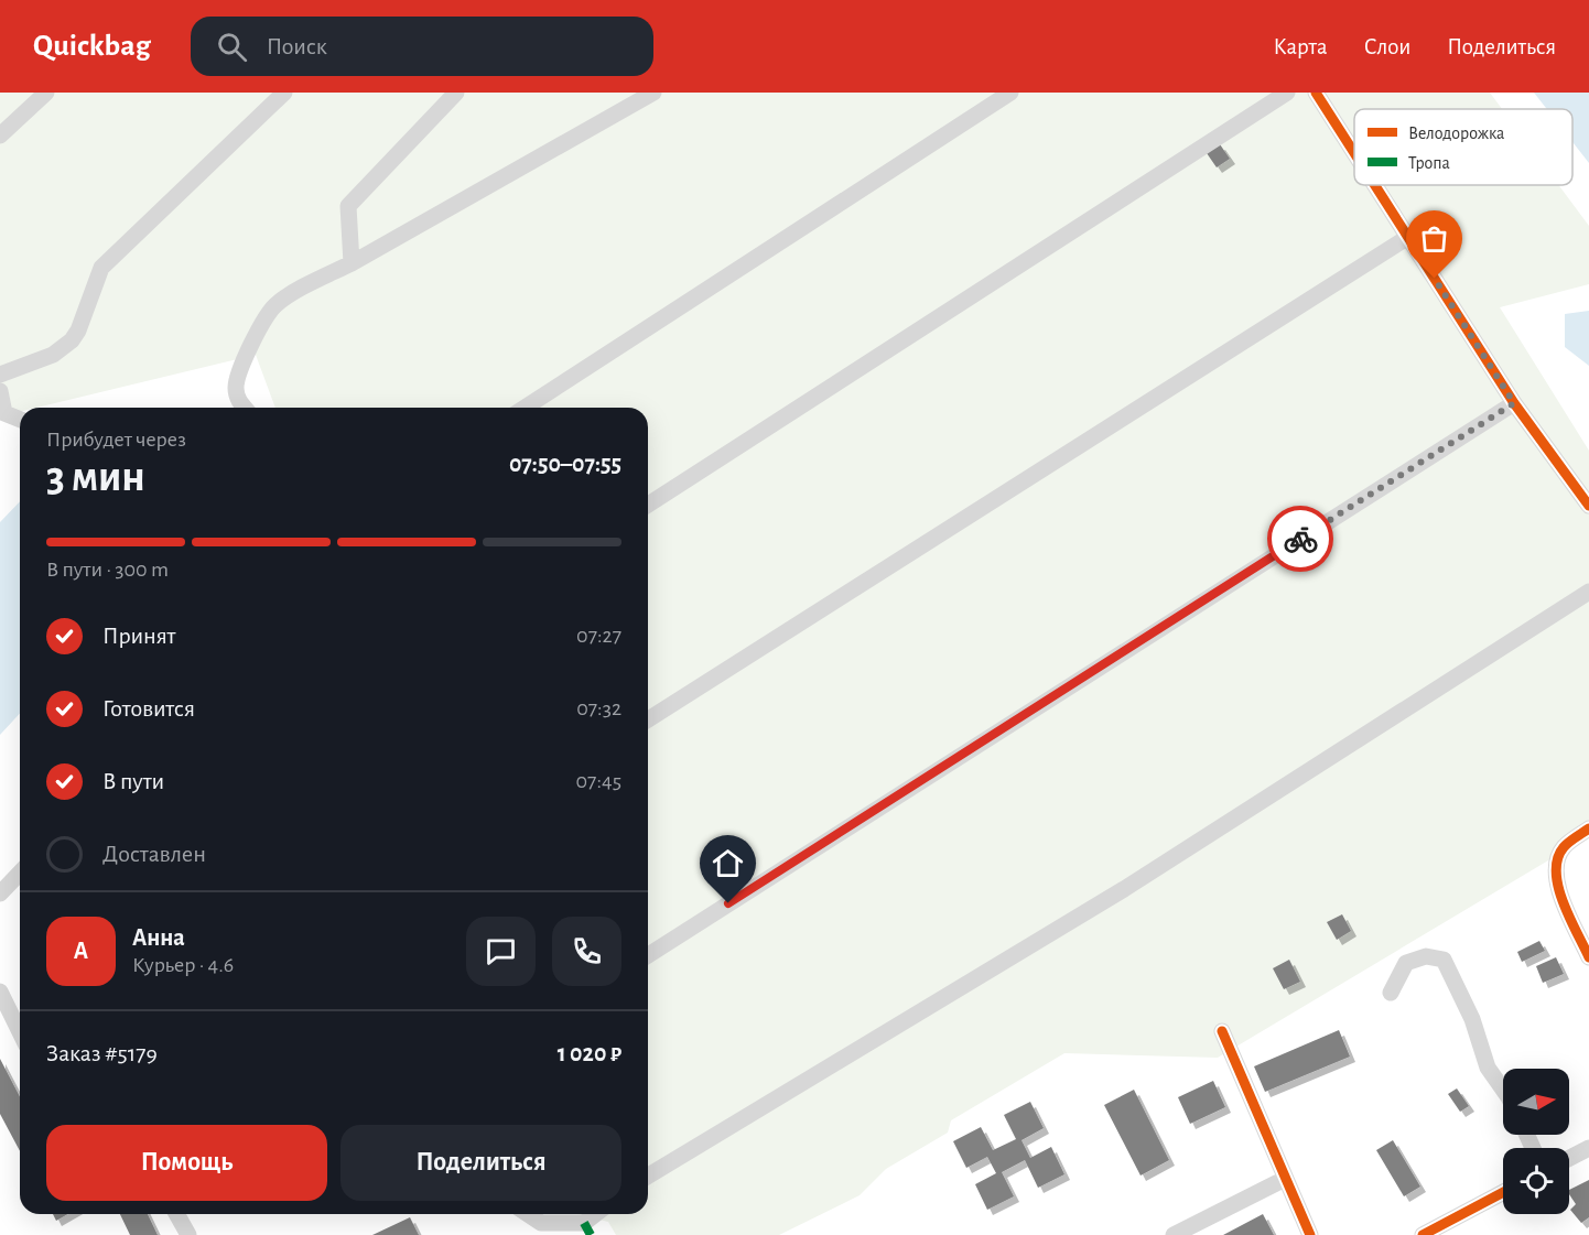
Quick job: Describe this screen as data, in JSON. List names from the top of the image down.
{
  "legend": ["Велодорожка", "Тропа"],
  "north": "right",
  "page": {
    "header": "Quickbag",
    "search": "Поиск",
    "nav": ["Карта", "Слои", "Поделиться"],
    "heading": ["3 мин", "Прибудет через", "07:50–07:55"],
    "panel": [
      "Анна",
      "Курьер · 4.6",
      "Заказ #5179",
      "1 020 ₽"
    ],
    "bar": "В пути · 300 m",
    "list": [
      ["Принят", "07:27"],
      ["Готовится", "07:32"],
      ["В пути", "07:45"],
      "Доставлен"
    ],
    "round": "А",
    "buttons": ["Помощь", "Поделиться"]
  }
}
